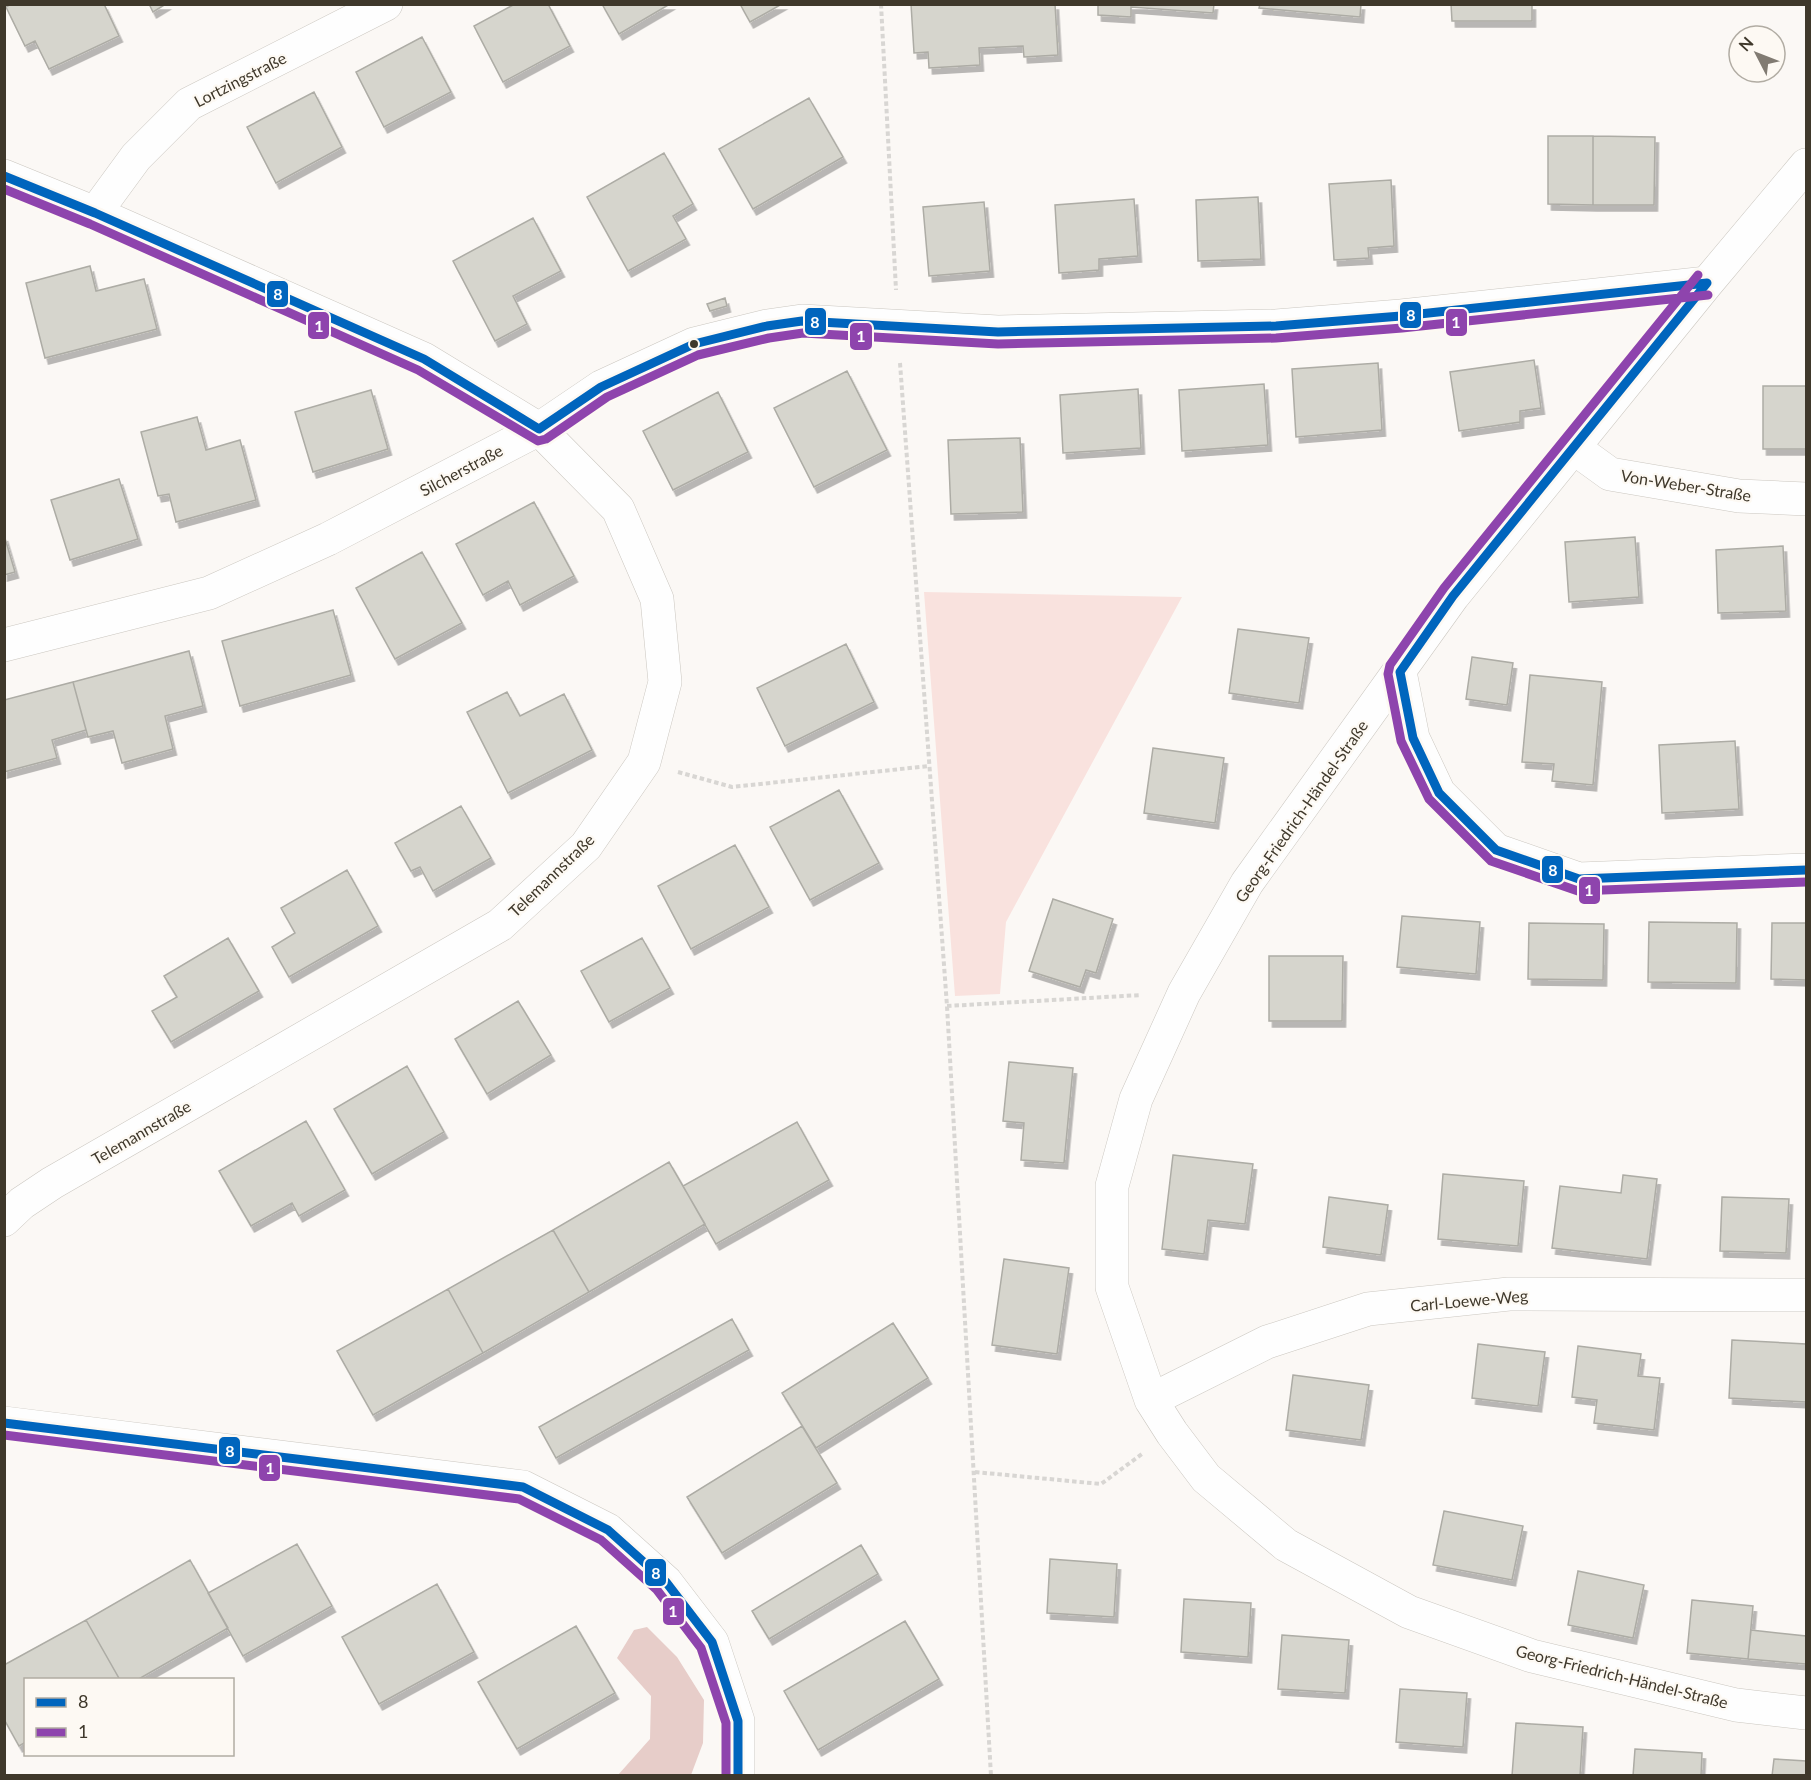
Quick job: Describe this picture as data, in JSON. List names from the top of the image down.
{
  "streets": {
    "street": [
      "Lortzingstraße",
      "Silcherstraße",
      "Von-Weber-Straße",
      "Georg-Friedrich-Händel-Straße",
      "Telemannstraße",
      "Carl-Loewe-Weg"
    ]
  },
  "crossings": [
    ["Lortzingstraße", "Telemannstraße"],
    ["Silcherstraße", "Georg-Friedrich-Händel-Straße"],
    ["Silcherstraße", "Telemannstraße"],
    ["Von-Weber-Straße", "Georg-Friedrich-Händel-Straße"],
    ["Georg-Friedrich-Händel-Straße", "Carl-Loewe-Weg"]
  ],
  "lines": ["transit line 8", "transit line 1"],
  "legend": ["8", "1"],
  "north": "top left"
}
